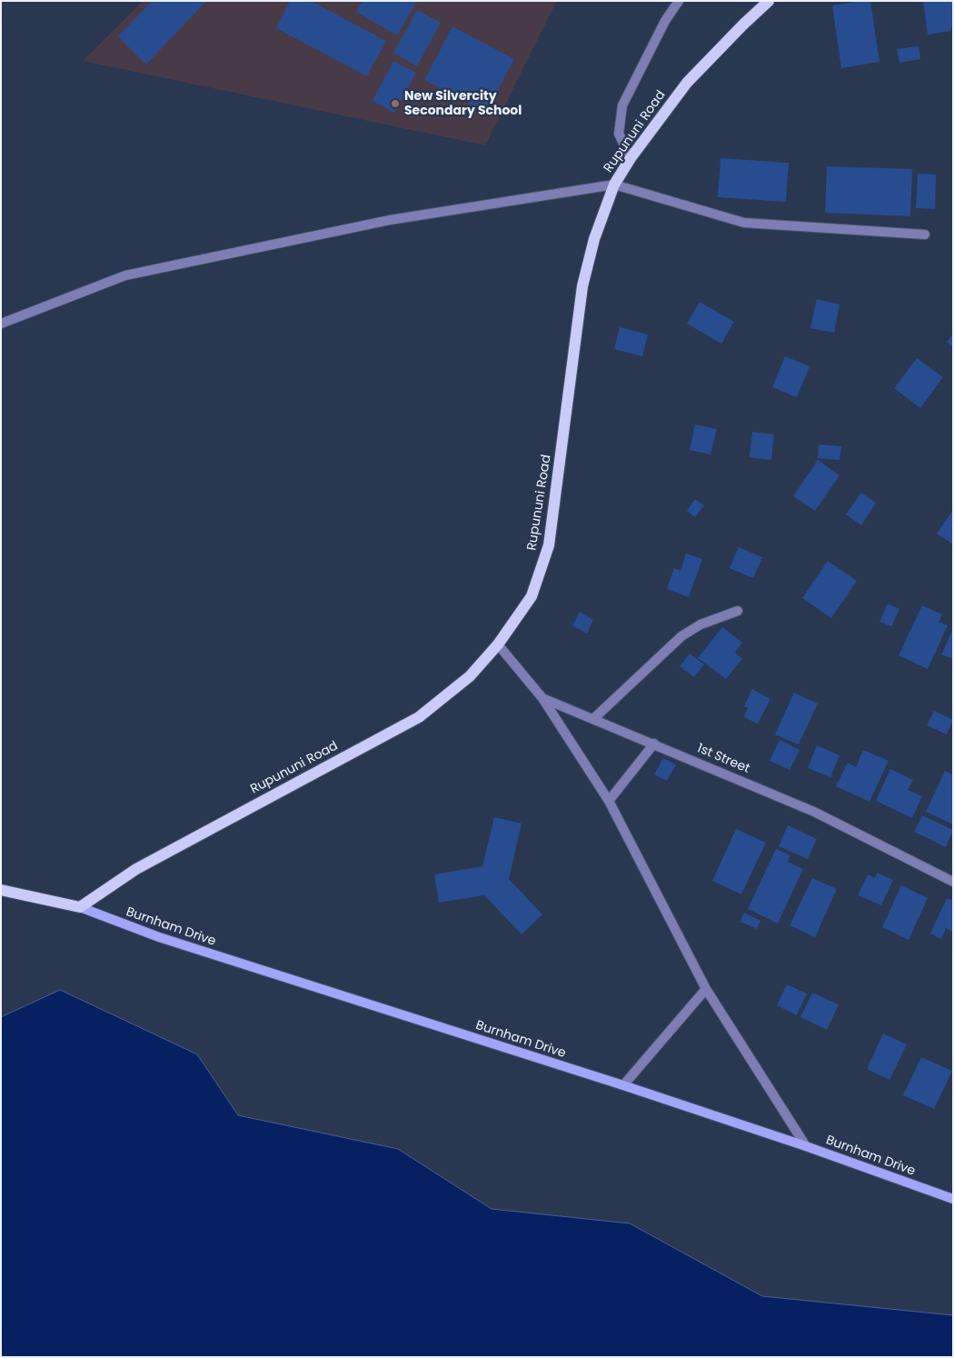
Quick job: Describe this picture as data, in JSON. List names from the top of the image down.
{
  "streets": {
    "main road": ["Rupununi Road"],
    "street": ["1st Street", "Burnham Drive"]
  },
  "crossings": [
    ["Rupununi Road", "1st Street"],
    ["Rupununi Road", "Burnham Drive"]
  ],
  "places": ["New Silvercity Secondary School"]
}
